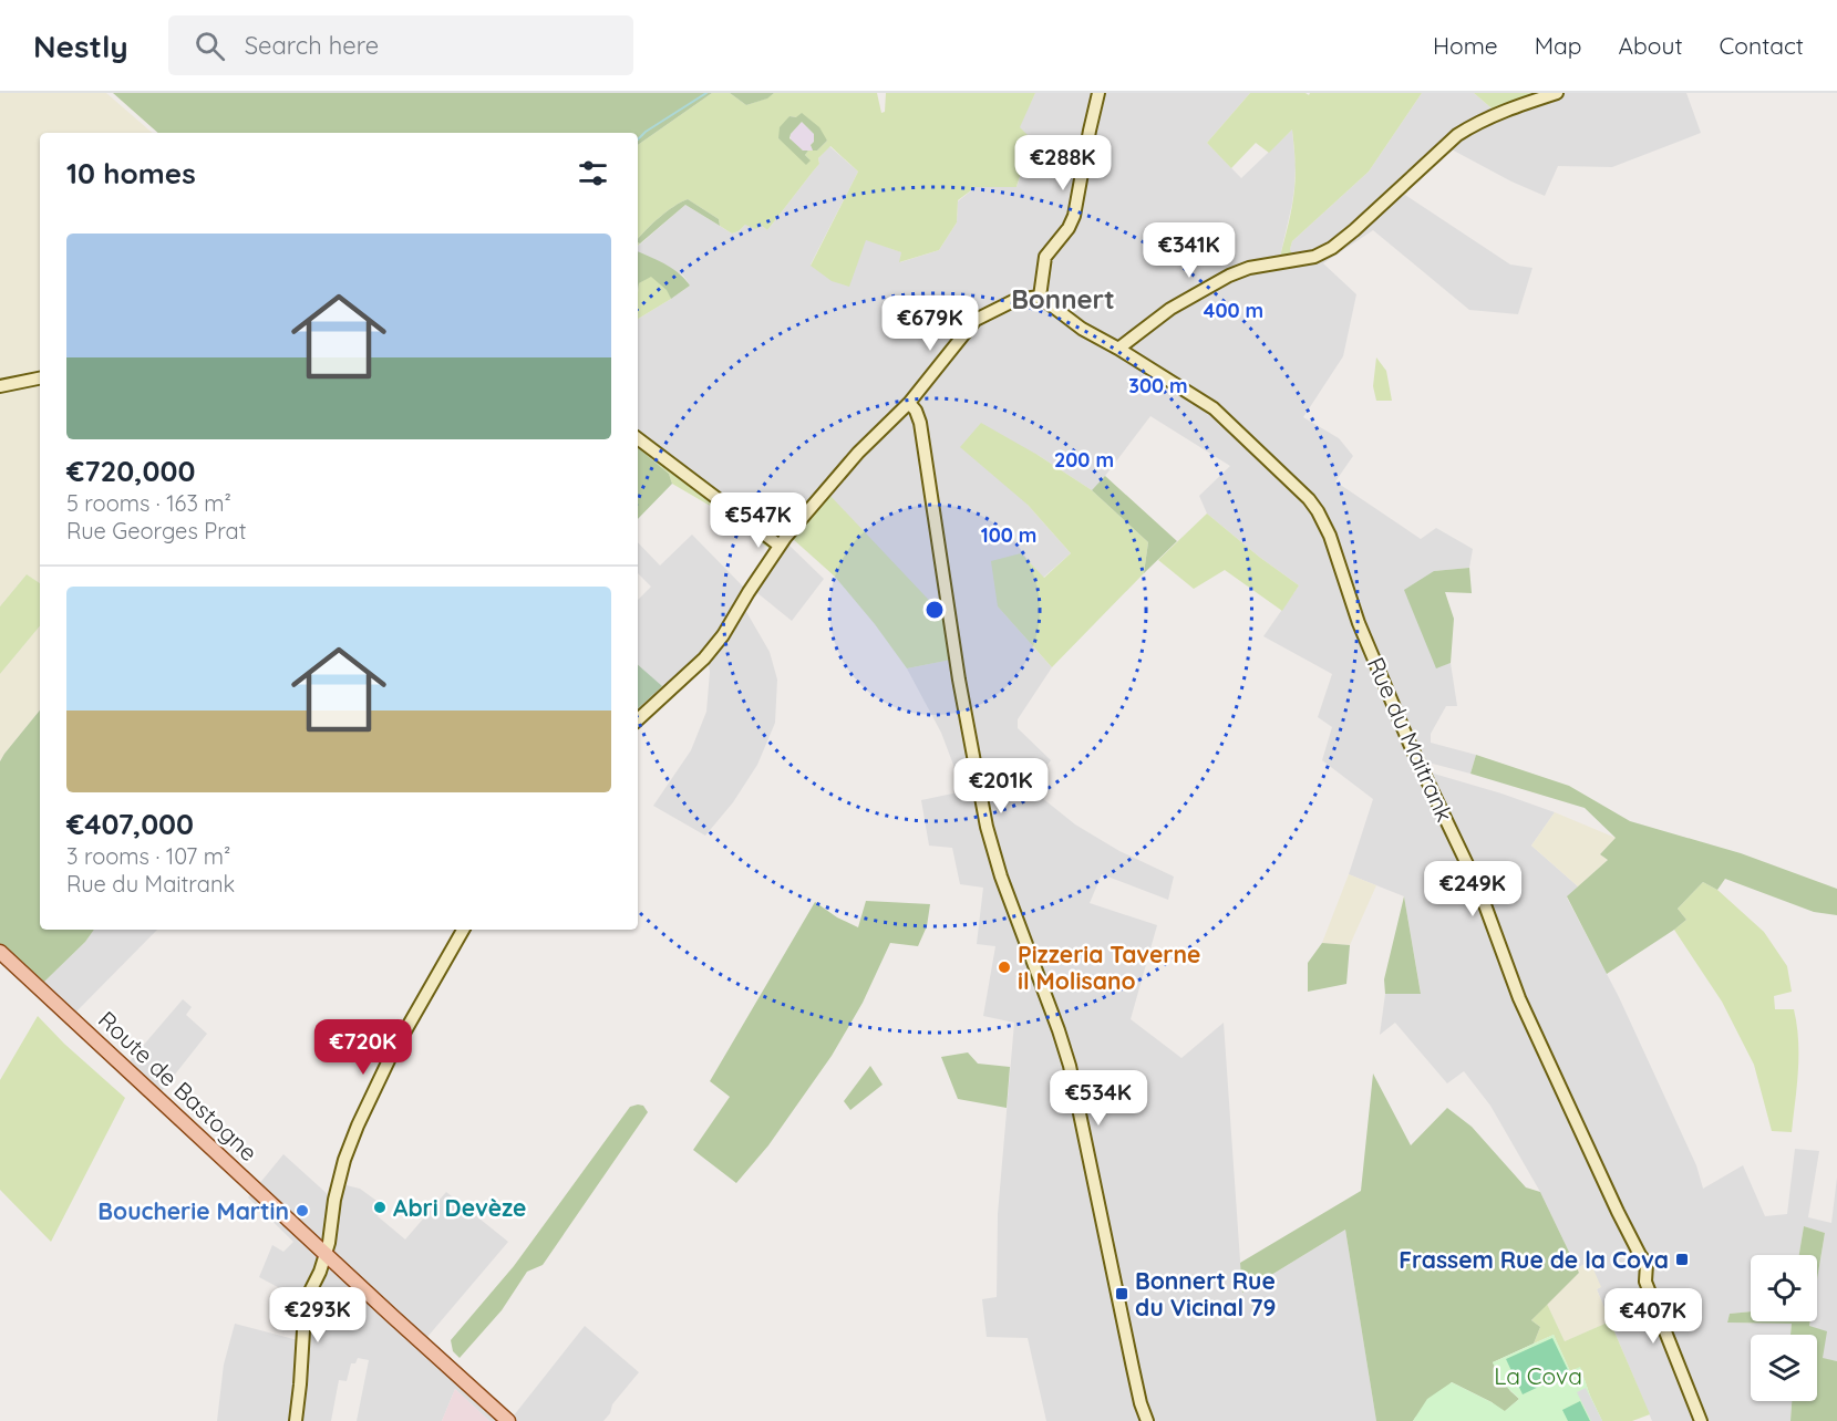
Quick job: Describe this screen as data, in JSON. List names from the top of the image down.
{
  "streets": {
    "main road": ["Route de Bastogne"],
    "street": ["Rue du Maitrank"]
  },
  "districts": ["Bonnert"],
  "parks": ["La Cova"],
  "places": {
    "other": ["Pizzeria Taverne il Molisano", "Abri Devèze", "Boucherie Martin"],
    "transit": ["Frassem Rue de la Cova", "Bonnert Rue du Vicinal 79"]
  },
  "page": {
    "header": "Nestly",
    "search": "Search here",
    "nav": [
      "Home",
      "Map",
      "About",
      "Contact"
    ],
    "heading": "10 homes",
    "price": [
      "€288K",
      "€341K",
      "€679K",
      "€547K",
      "€201K",
      "€249K",
      "€720K",
      "€534K",
      "€293K",
      "€407K"
    ],
    "list": [
      {
        "name": "€720,000",
        "note": "5 rooms · 163 m² · Rue Georges Prat"
      },
      {
        "name": "€407,000",
        "note": "3 rooms · 107 m² · Rue du Maitrank"
      }
    ]
  },
  "rings": [
    "400 m",
    "300 m",
    "200 m",
    "100 m"
  ]
}
